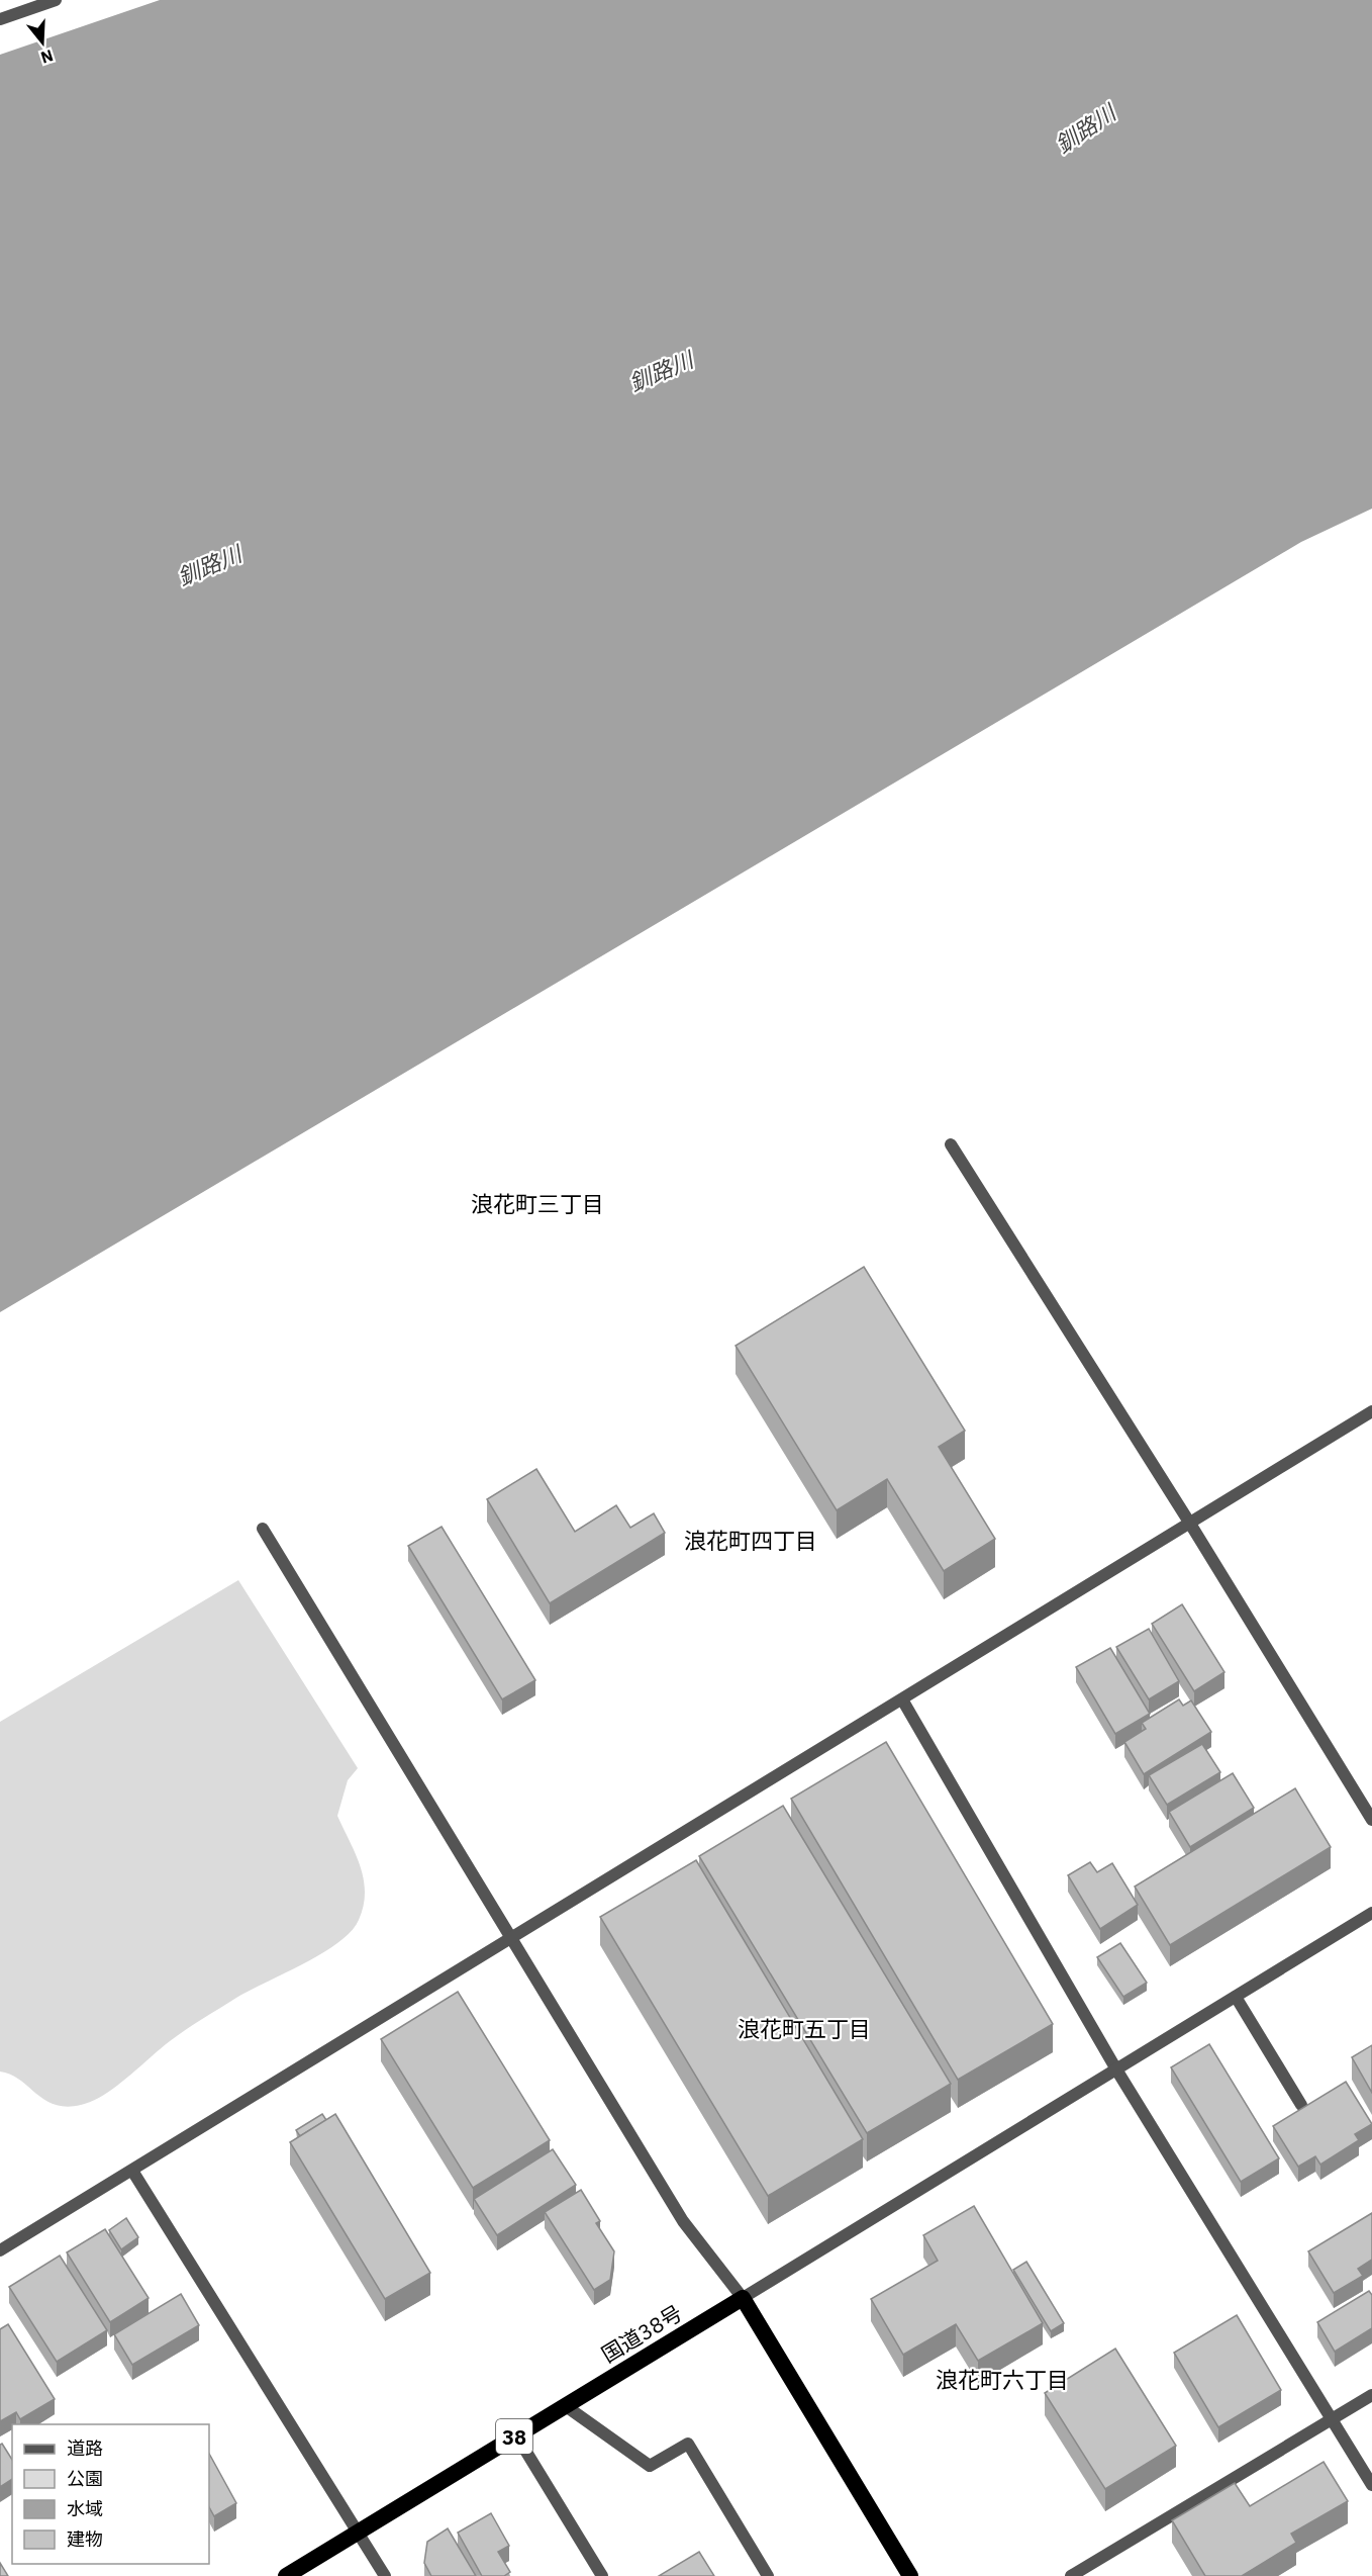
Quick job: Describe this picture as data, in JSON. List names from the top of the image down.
{
  "streets": {
    "highway": ["国道38号", "38"]
  },
  "districts": [
    "浪花町三丁目",
    "浪花町四丁目",
    "浪花町五丁目",
    "浪花町六丁目"
  ],
  "water": ["釧路川"],
  "legend": [
    "道路",
    "公園",
    "水域",
    "建物"
  ],
  "north": "bottom"
}
